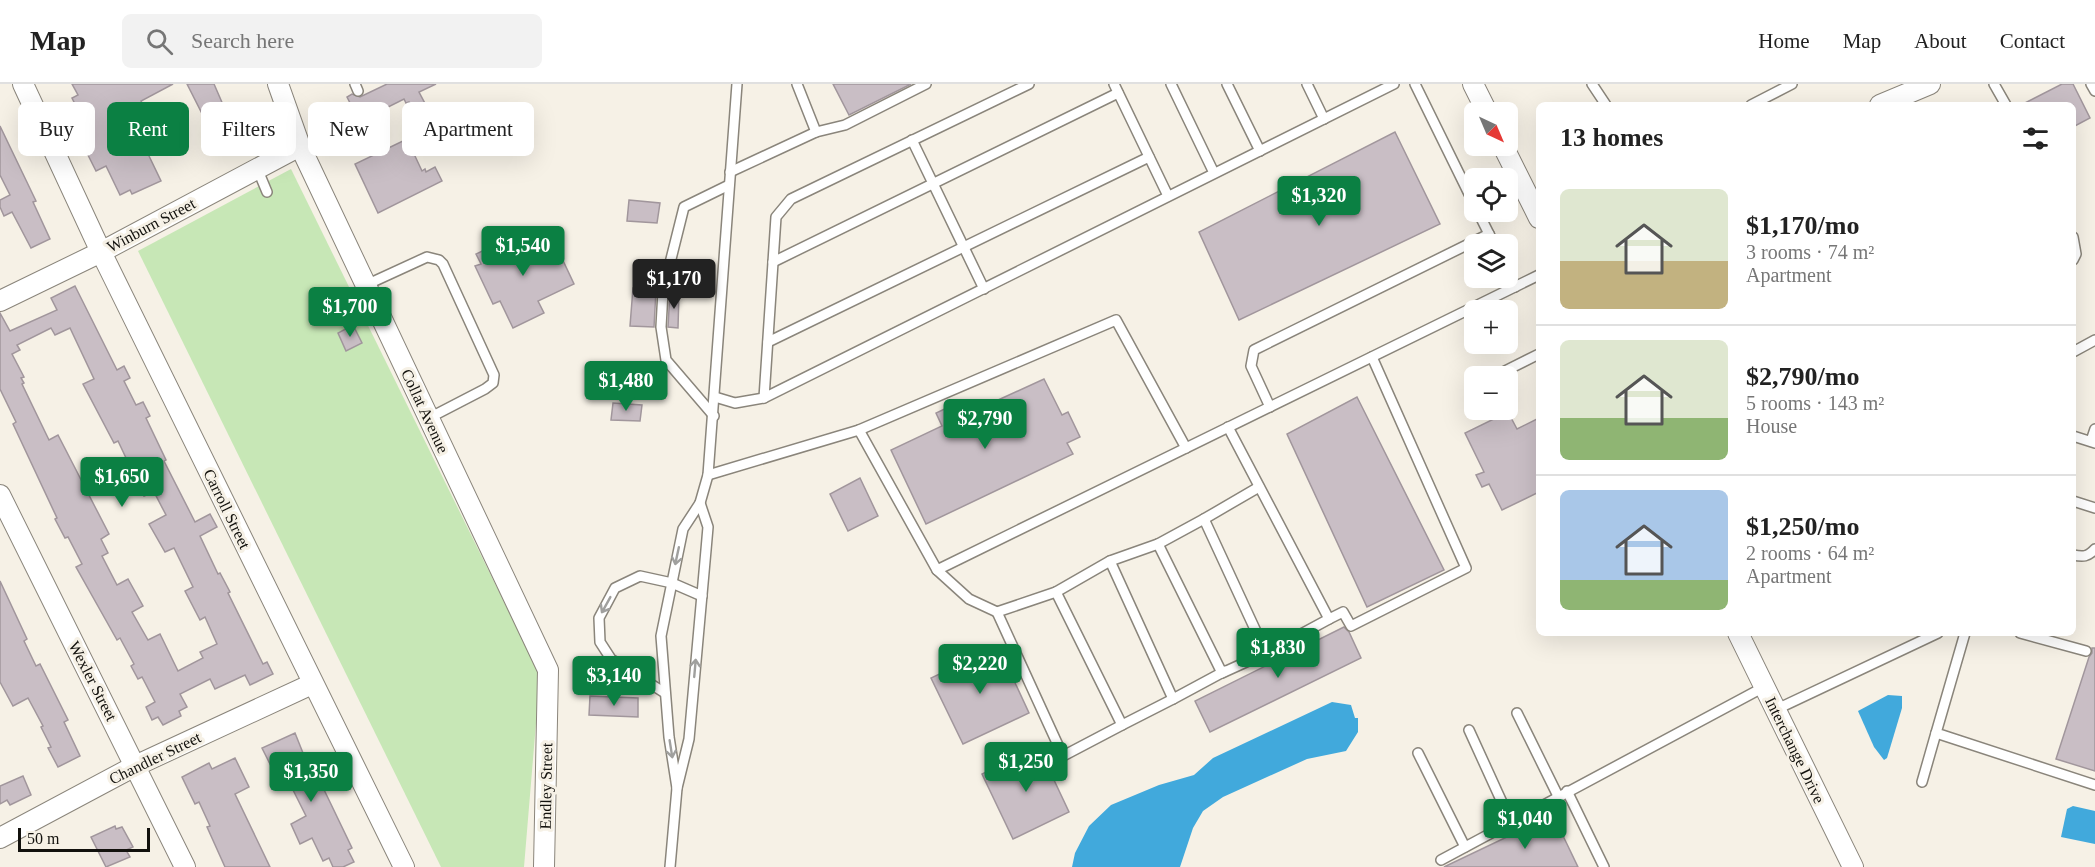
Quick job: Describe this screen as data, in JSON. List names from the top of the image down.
{
  "streets": {
    "street": [
      "Winburn Street",
      "Collat Avenue",
      "Carroll Street",
      "Wexler Street",
      "Interchange Drive",
      "Chandler Street",
      "Endley Street"
    ]
  },
  "crossings": [
    ["Winburn Street", "Collat Avenue"],
    ["Winburn Street", "Carroll Street"],
    ["Collat Avenue", "Endley Street"],
    ["Carroll Street", "Chandler Street"],
    ["Wexler Street", "Chandler Street"]
  ],
  "scale_bar": "50 m",
  "north": "bottom right",
  "page": {
    "header": "Map",
    "search": "Search here",
    "nav": [
      "Home",
      "Map",
      "About",
      "Contact"
    ],
    "map_buttons": ["+", "−"],
    "chip": [
      "Buy",
      "Rent",
      "Filters",
      "New",
      "Apartment"
    ],
    "heading": "13 homes",
    "list": [
      {
        "name": "$1,170/mo",
        "note": "3 rooms · 74 m² · Apartment"
      },
      {
        "name": "$2,790/mo",
        "note": "5 rooms · 143 m² · House"
      },
      {
        "name": "$1,250/mo",
        "note": "2 rooms · 64 m² · Apartment"
      }
    ],
    "price": [
      "$1,320",
      "$1,540",
      "$1,170",
      "$1,700",
      "$1,480",
      "$2,790",
      "$1,650",
      "$1,830",
      "$2,220",
      "$3,140",
      "$1,250",
      "$1,350",
      "$1,040"
    ],
    "scale": "50 m"
  }
}
